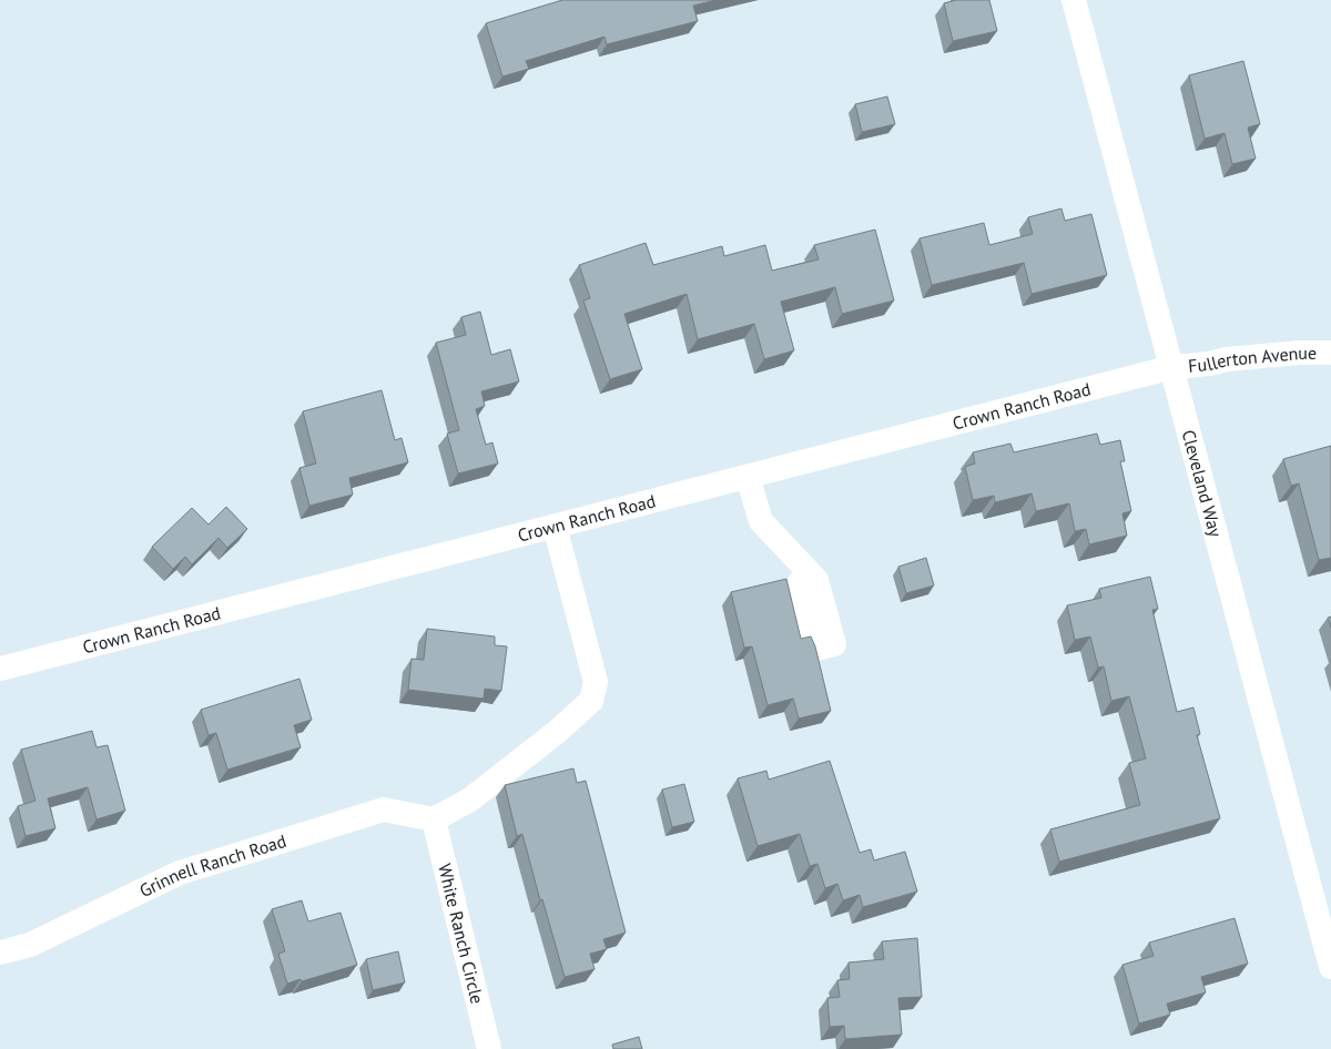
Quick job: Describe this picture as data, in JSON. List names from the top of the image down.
{
  "streets": {
    "street": [
      "Fullerton Avenue",
      "Crown Ranch Road",
      "Cleveland Way",
      "Grinnell Ranch Road",
      "White Ranch Circle"
    ]
  },
  "crossings": [
    ["Fullerton Avenue", "Crown Ranch Road"],
    ["Fullerton Avenue", "Cleveland Way"],
    ["Crown Ranch Road", "Cleveland Way"],
    ["Grinnell Ranch Road", "White Ranch Circle"]
  ]
}
